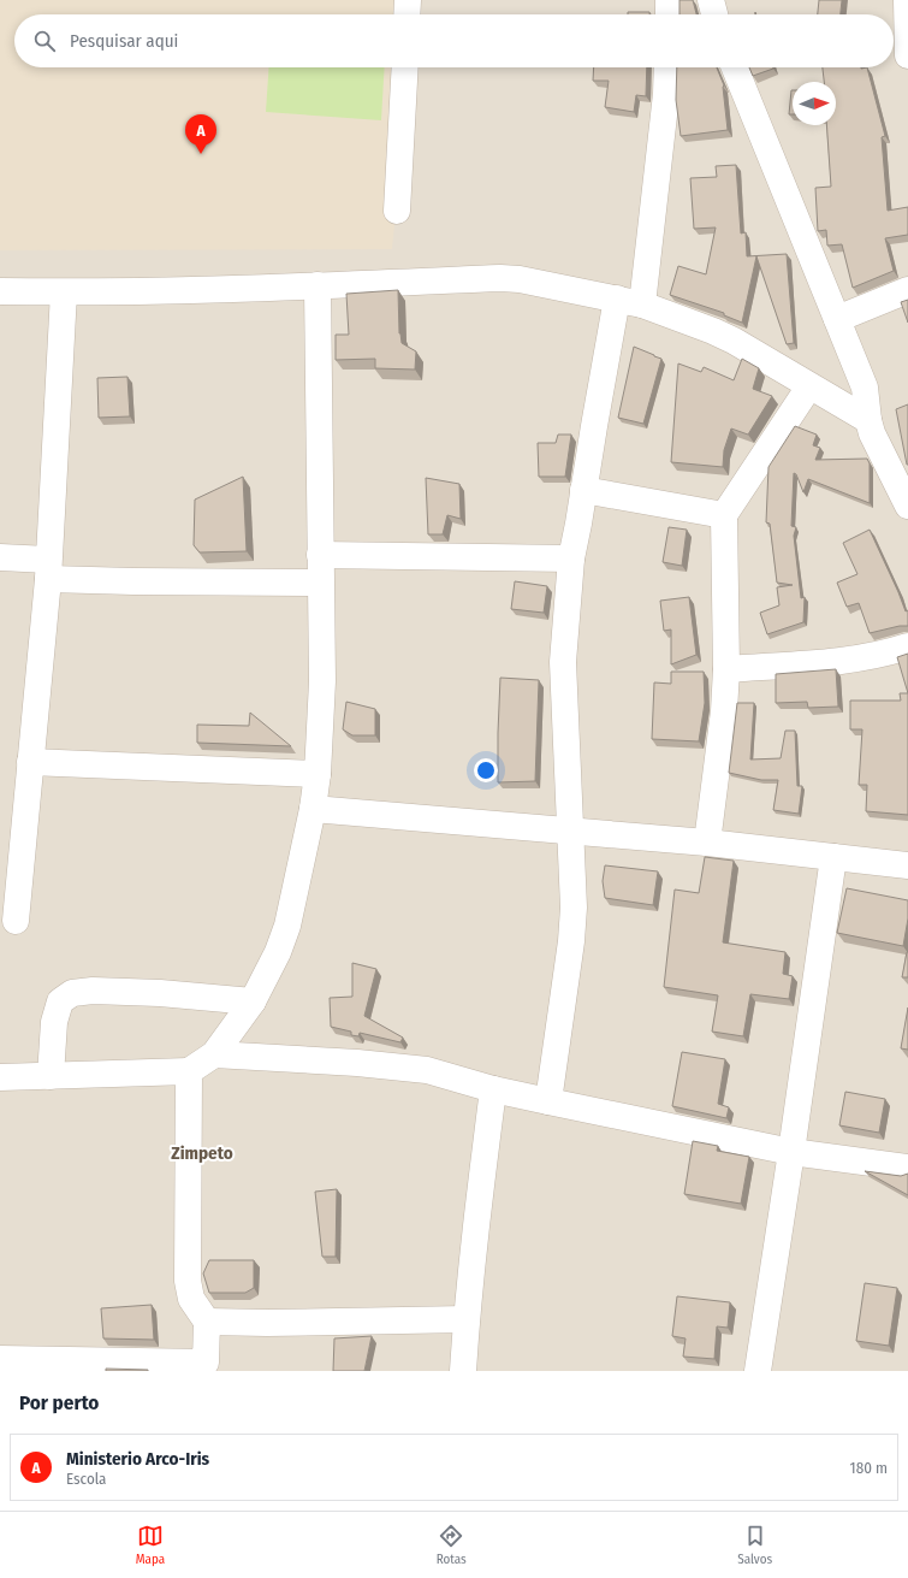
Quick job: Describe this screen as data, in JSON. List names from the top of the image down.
{
  "districts": ["Zimpeto"],
  "north": "right",
  "page": {
    "search": "Pesquisar aqui",
    "pins": "A",
    "heading": "Por perto",
    "list": [
      {
        "mark": "A",
        "name": "Ministerio Arco-Iris",
        "note": "Escola",
        "value": "180 m"
      }
    ],
    "nav": ["Mapa", "Rotas", "Salvos"]
  }
}
